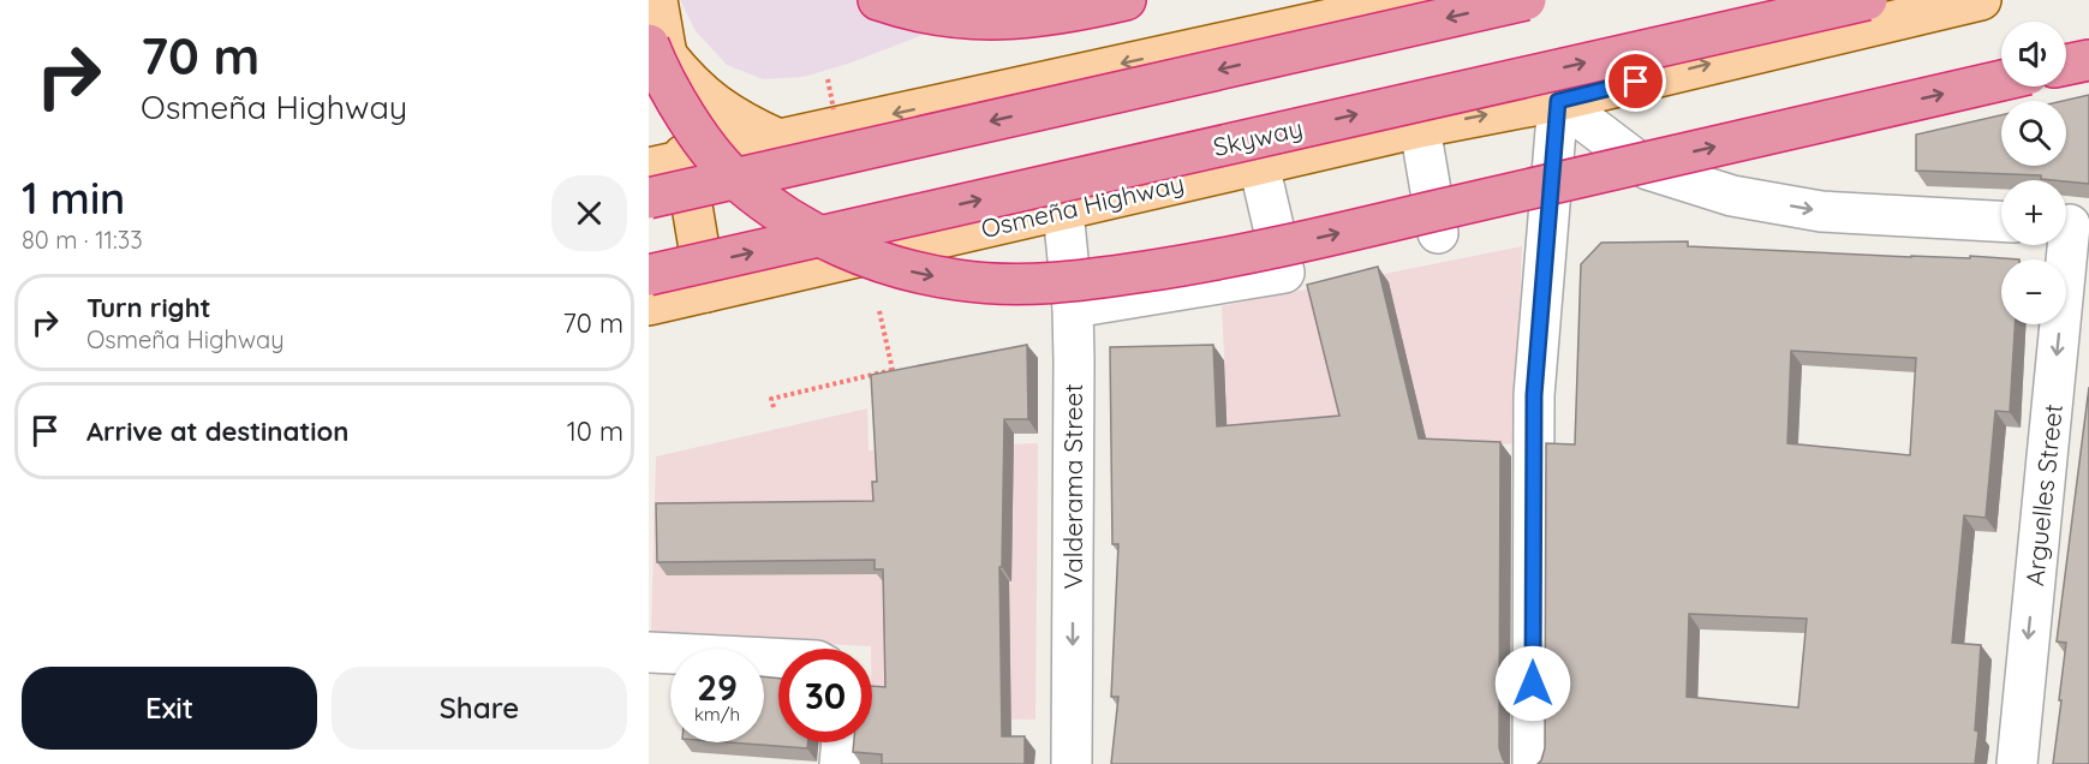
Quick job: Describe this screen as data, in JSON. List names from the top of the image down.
{
  "streets": {
    "highway": ["Skyway"],
    "main road": ["Osmeña Highway"],
    "street": ["Valderama Street", "Arguelles Street"]
  },
  "crossings": [
    ["Osmeña Highway", "Valderama Street"]
  ],
  "one_way": ["Osmeña Highway", "Valderama Street", "Arguelles Street"],
  "page": {
    "turn": ["70 m", "Osmeña Highway"],
    "map_buttons": ["+", "−"],
    "heading": ["1 min", "80 m · 11:33"],
    "list": [
      {
        "name": "Turn right",
        "note": "Osmeña Highway",
        "value": "70 m"
      },
      {
        "name": "Arrive at destination",
        "value": "10 m"
      }
    ],
    "speed": "29 km/h",
    "limit": "30",
    "buttons": ["Exit", "Share"]
  }
}
